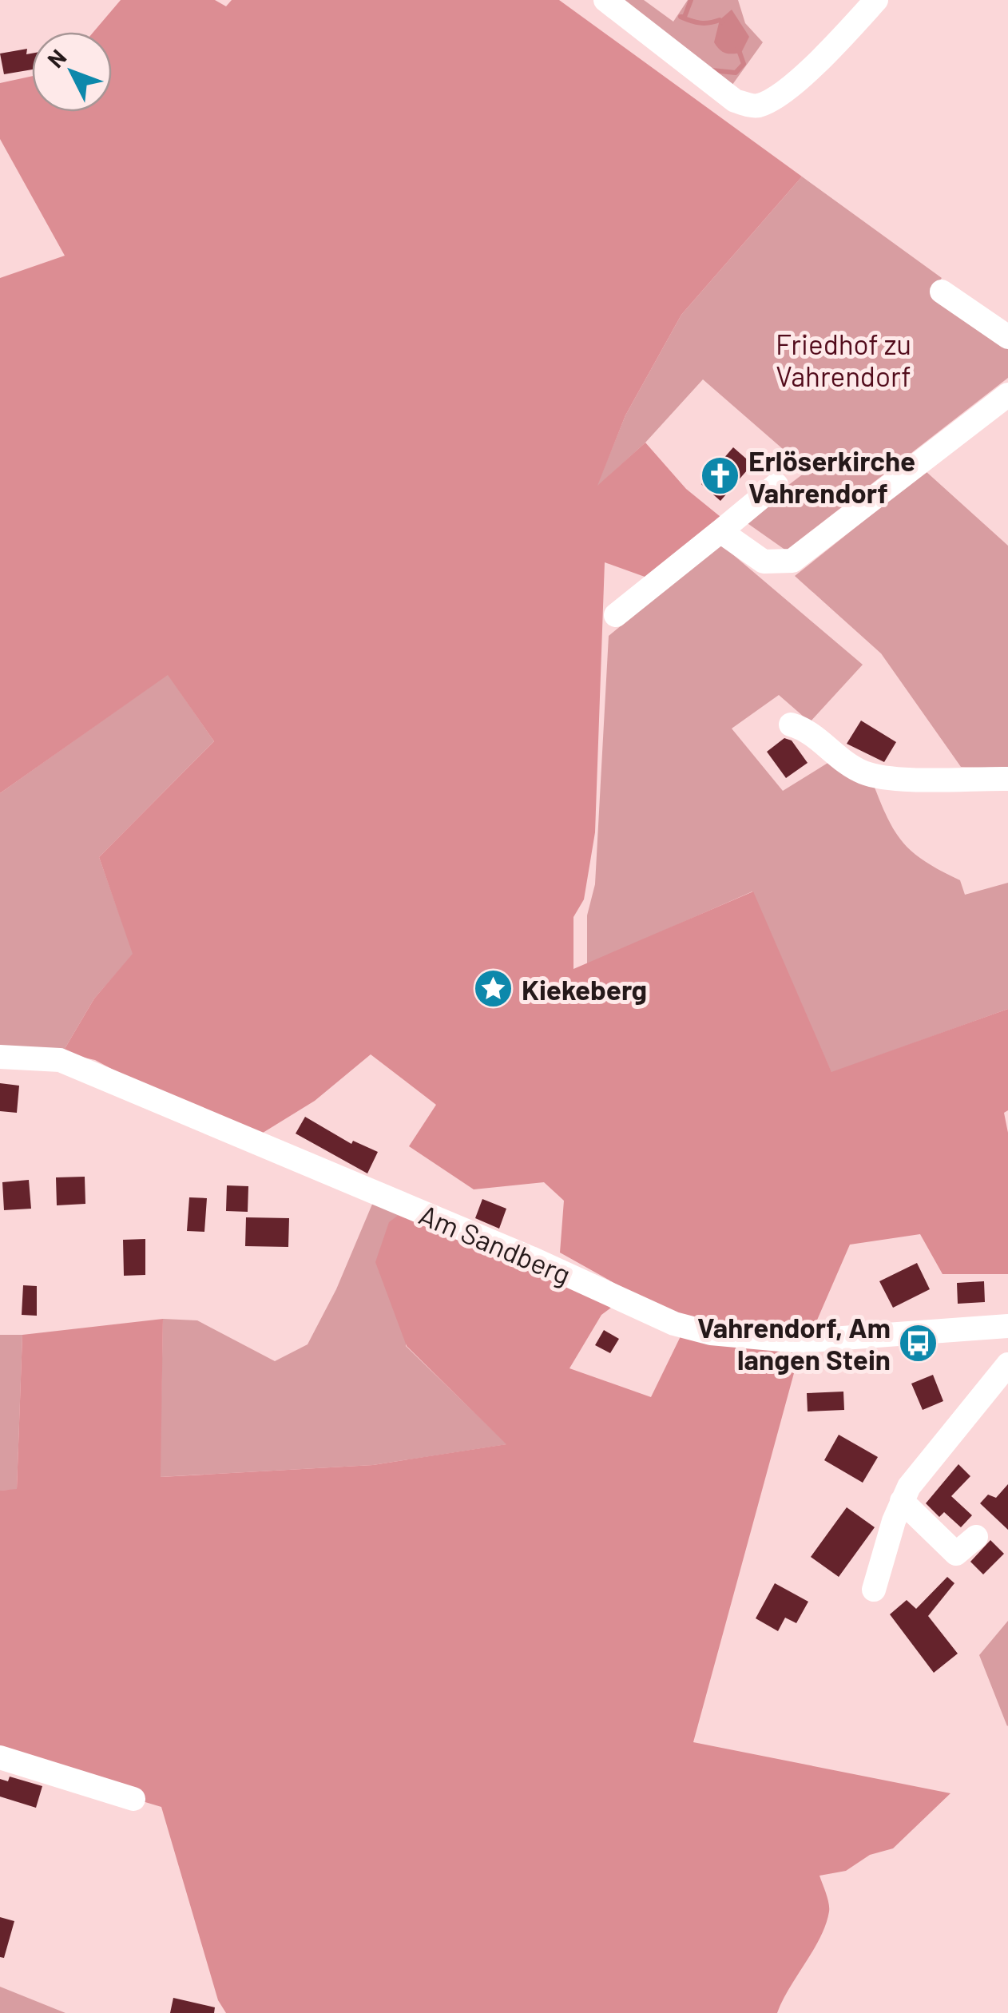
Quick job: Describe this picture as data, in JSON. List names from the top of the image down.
{
  "streets": {
    "street": ["Am Sandberg"]
  },
  "parks": ["Friedhof zu Vahrendorf"],
  "places": {
    "church": ["Erlöserkirche Vahrendorf"],
    "place": ["Kiekeberg"],
    "bus stop": ["Vahrendorf, Am langen Stein"]
  },
  "north": "top left"
}
